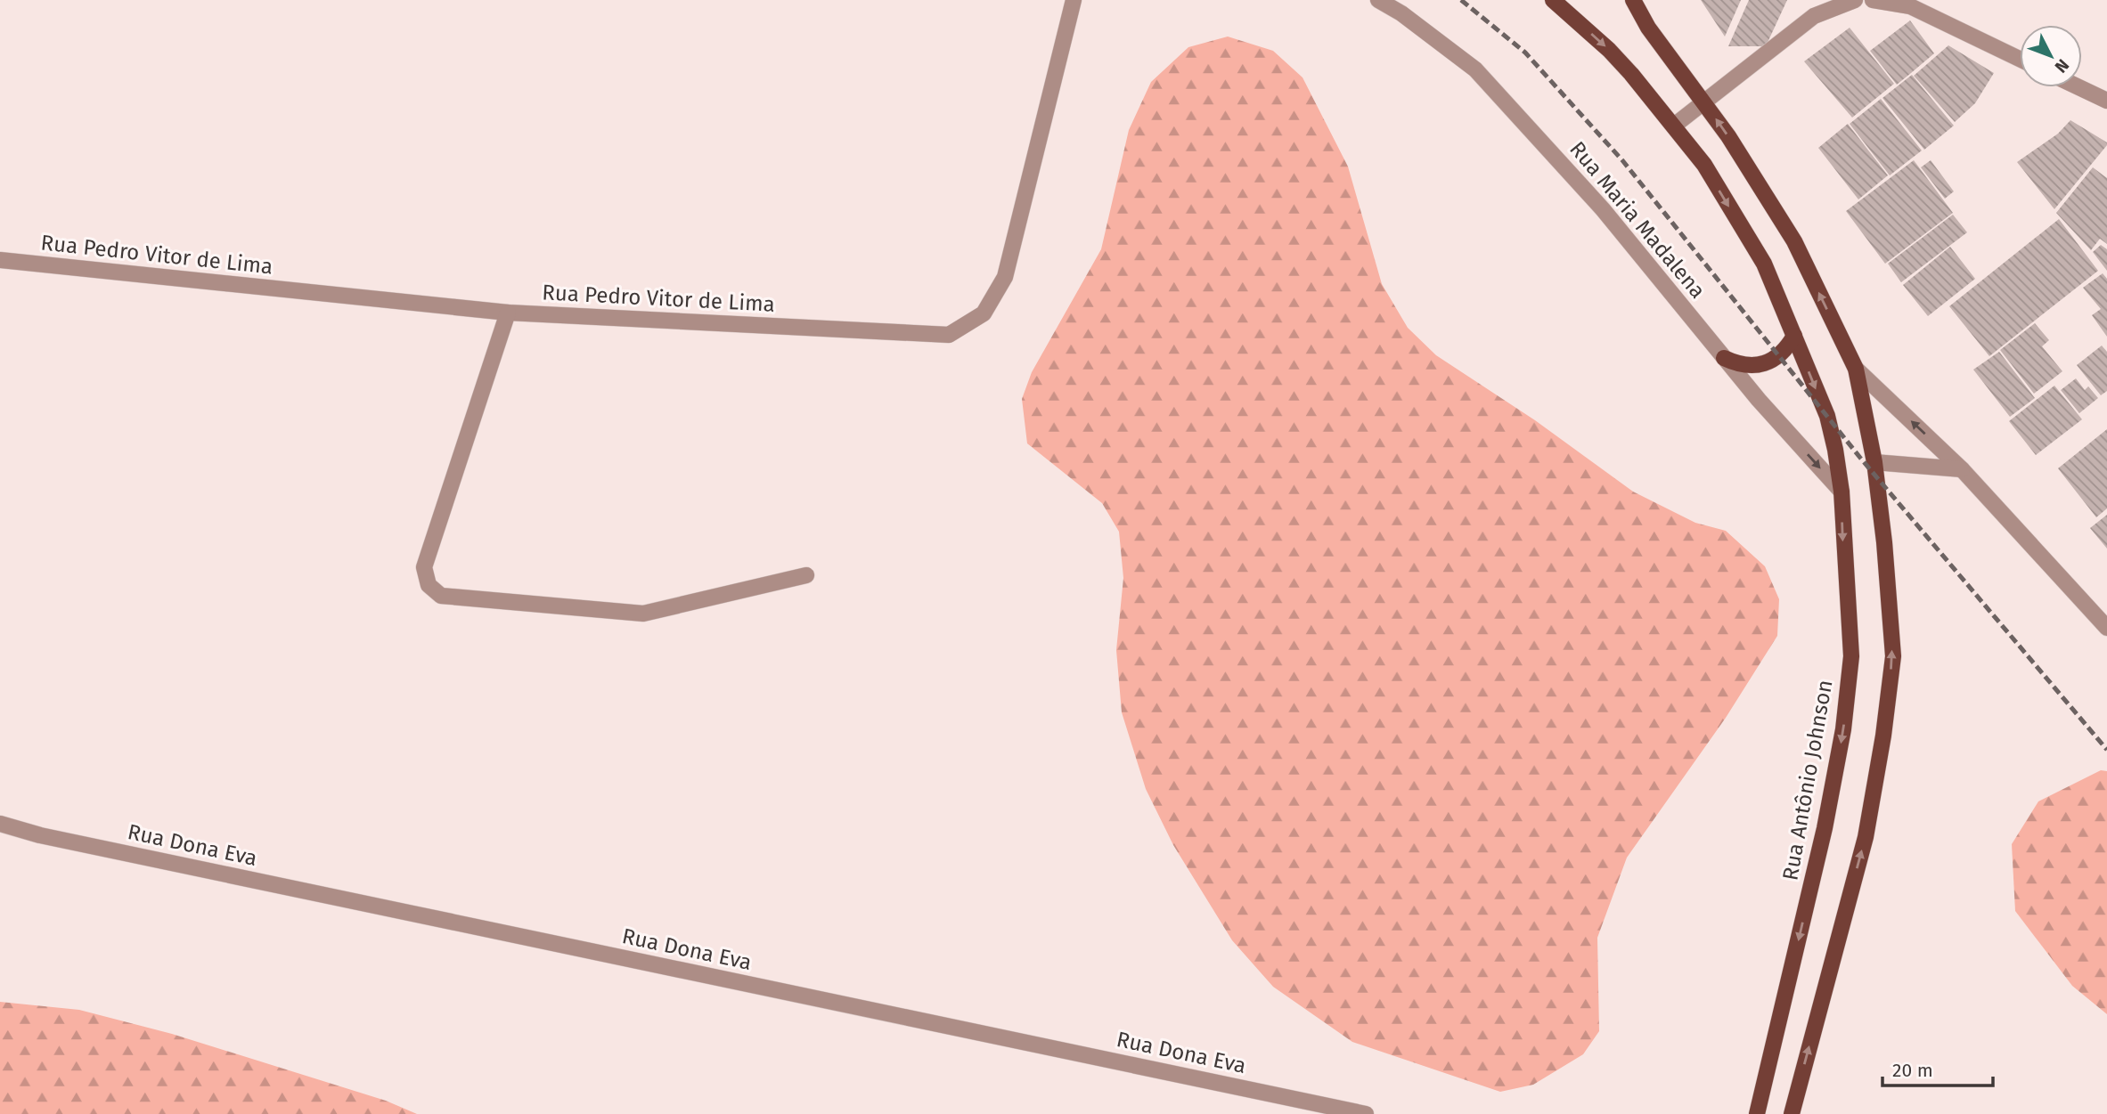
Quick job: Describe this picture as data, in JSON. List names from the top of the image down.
{
  "streets": {
    "main road": ["Rua Antônio Johnson"],
    "street": ["Rua Maria Madalena", "Rua Pedro Vitor de Lima", "Rua Dona Eva"]
  },
  "crossings": [
    ["Rua Maria Madalena", "Rua Antônio Johnson"]
  ],
  "scale_bar": "20 m",
  "north": "bottom right"
}
